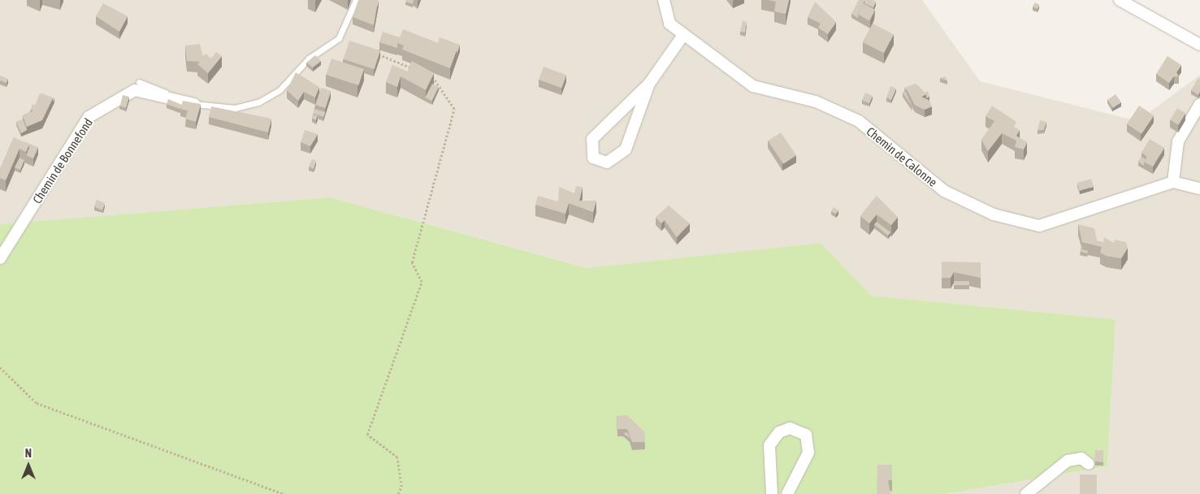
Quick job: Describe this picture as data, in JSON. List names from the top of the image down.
{
  "streets": {
    "street": ["Chemin de Calonne", "Chemin de Bonnefond"]
  },
  "north": "top"
}
